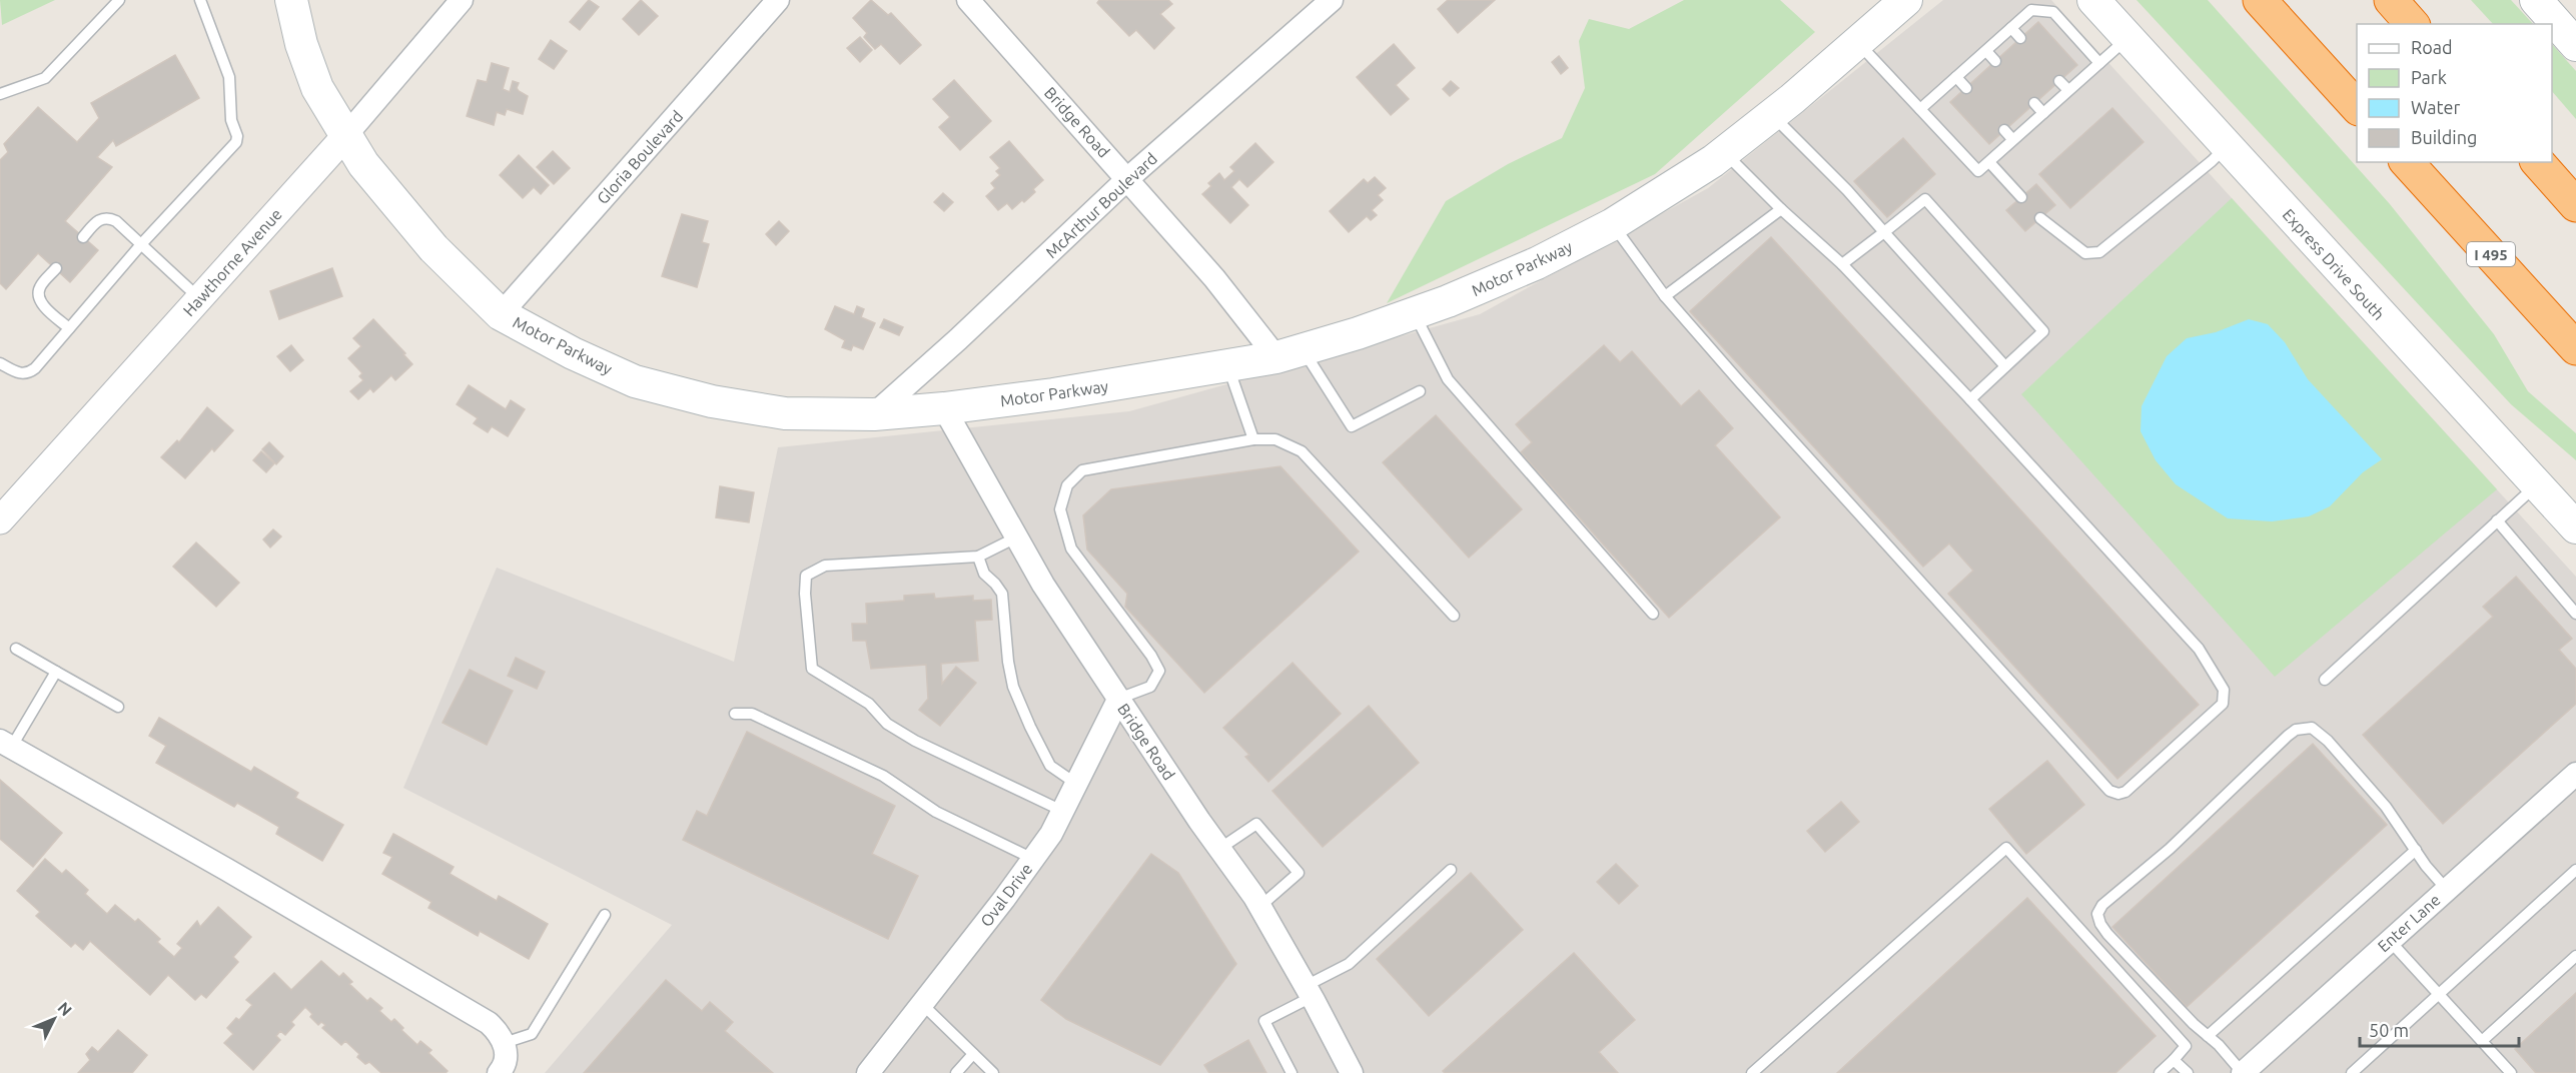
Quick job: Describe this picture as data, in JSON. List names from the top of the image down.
{
  "streets": {
    "highway": ["I 495"],
    "main road": ["Express Drive South", "Motor Parkway"],
    "street": [
      "Bridge Road",
      "Gloria Boulevard",
      "McArthur Boulevard",
      "Hawthorne Avenue",
      "Oval Drive",
      "Enter Lane"
    ]
  },
  "crossings": [
    ["Bridge Road", "McArthur Boulevard"],
    ["Bridge Road", "Motor Parkway"],
    ["Bridge Road", "Oval Drive"],
    ["Gloria Boulevard", "Motor Parkway"],
    ["McArthur Boulevard", "Motor Parkway"],
    ["Hawthorne Avenue", "Motor Parkway"]
  ],
  "legend": [
    "Road",
    "Park",
    "Water",
    "Building"
  ],
  "scale_bar": "50 m",
  "north": "top right"
}
